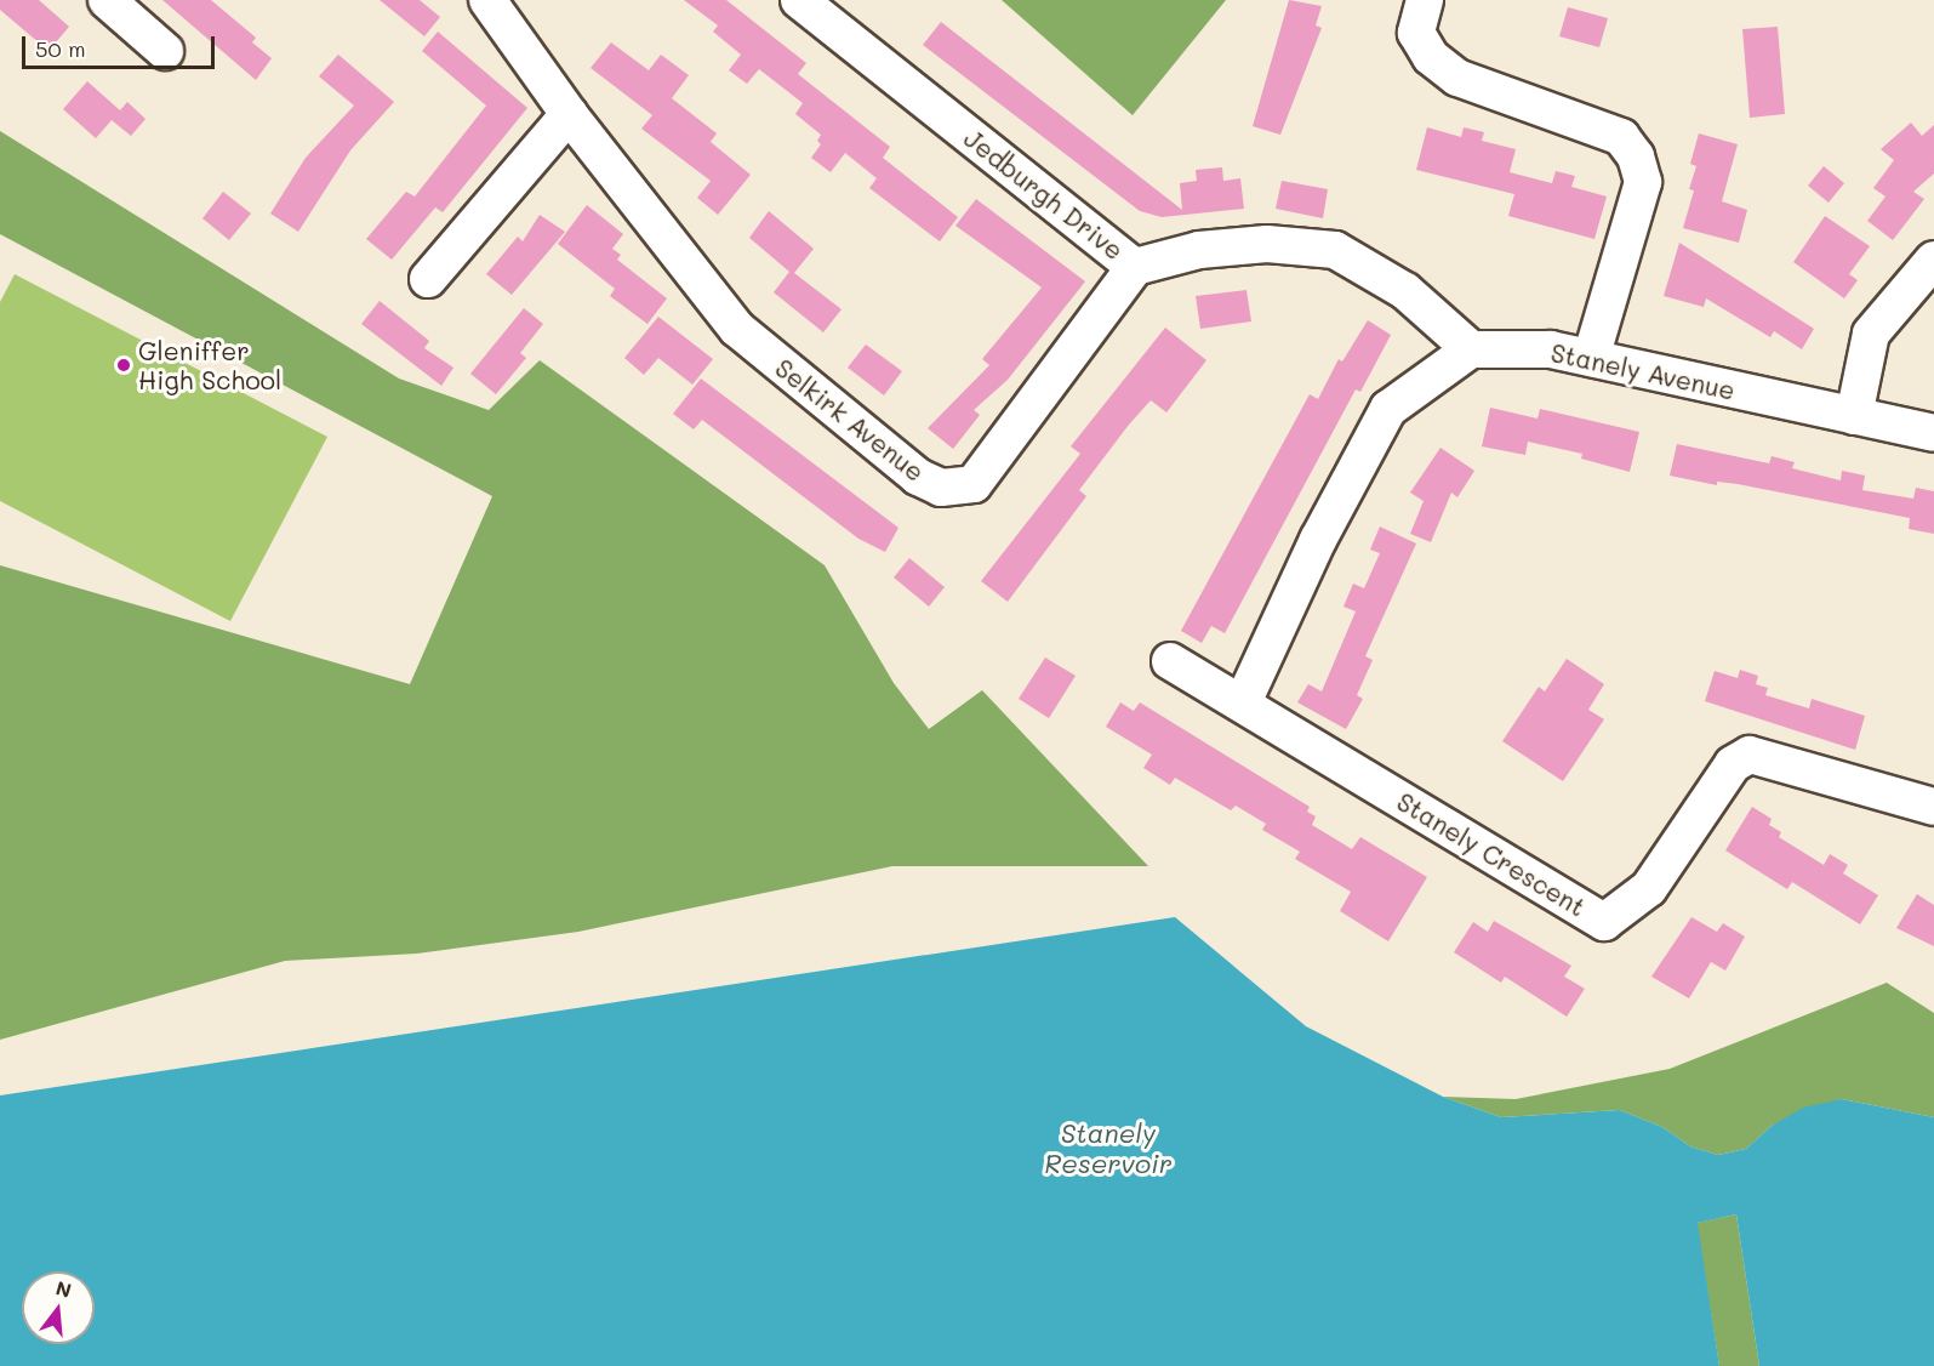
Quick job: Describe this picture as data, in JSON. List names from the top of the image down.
{
  "streets": {
    "street": [
      "Jedburgh Drive",
      "Stanely Avenue",
      "Selkirk Avenue",
      "Stanely Crescent"
    ]
  },
  "crossings": [
    ["Jedburgh Drive", "Stanely Avenue"],
    ["Jedburgh Drive", "Selkirk Avenue"]
  ],
  "water": ["Stanely Reservoir"],
  "places": ["Gleniffer High School"],
  "scale_bar": "50 m",
  "north": "top"
}
